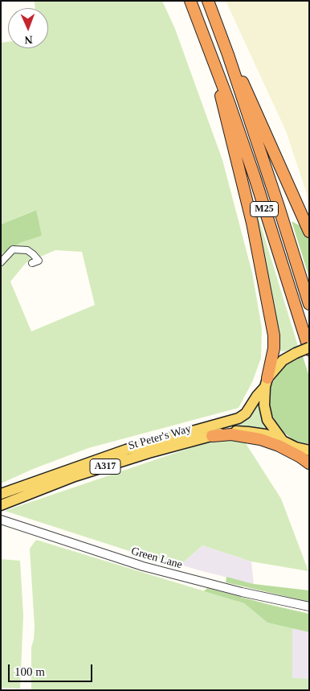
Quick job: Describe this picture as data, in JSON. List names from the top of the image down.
{
  "streets": {
    "highway": ["M25"],
    "main road": ["St Peter's Way", "A317"],
    "street": ["Green Lane"]
  },
  "crossings": [
    ["M25", "St Peter's Way"]
  ],
  "scale_bar": "100 m",
  "north": "bottom"
}
